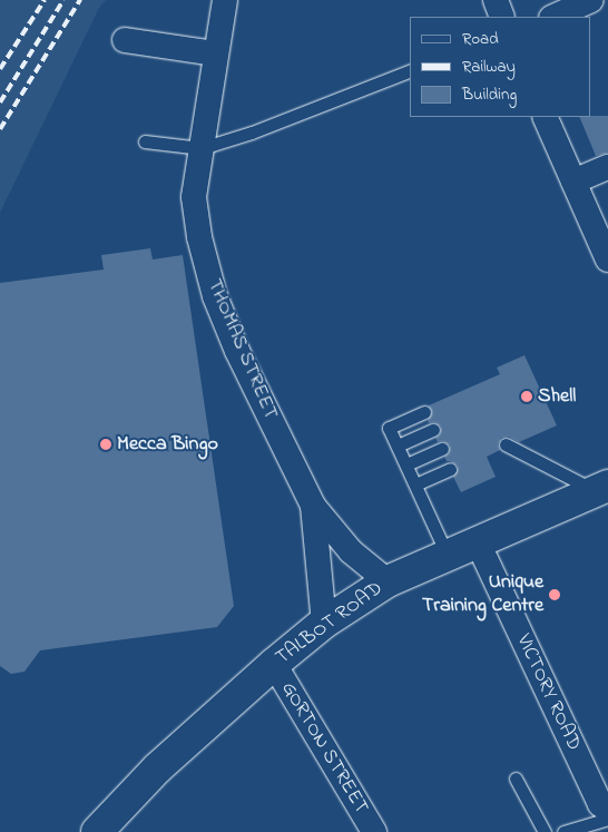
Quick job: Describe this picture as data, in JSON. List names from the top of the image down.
{
  "streets": {
    "main road": ["TALBOT ROAD"],
    "street": ["THOMAS STREET", "VICTORY ROAD", "GORTON STREET"]
  },
  "crossings": [
    ["THOMAS STREET", "TALBOT ROAD"],
    ["TALBOT ROAD", "VICTORY ROAD"],
    ["TALBOT ROAD", "GORTON STREET"]
  ],
  "places": ["Shell", "Mecca Bingo", "Unique Training Centre"],
  "legend": ["Road", "Railway", "Building"]
}
